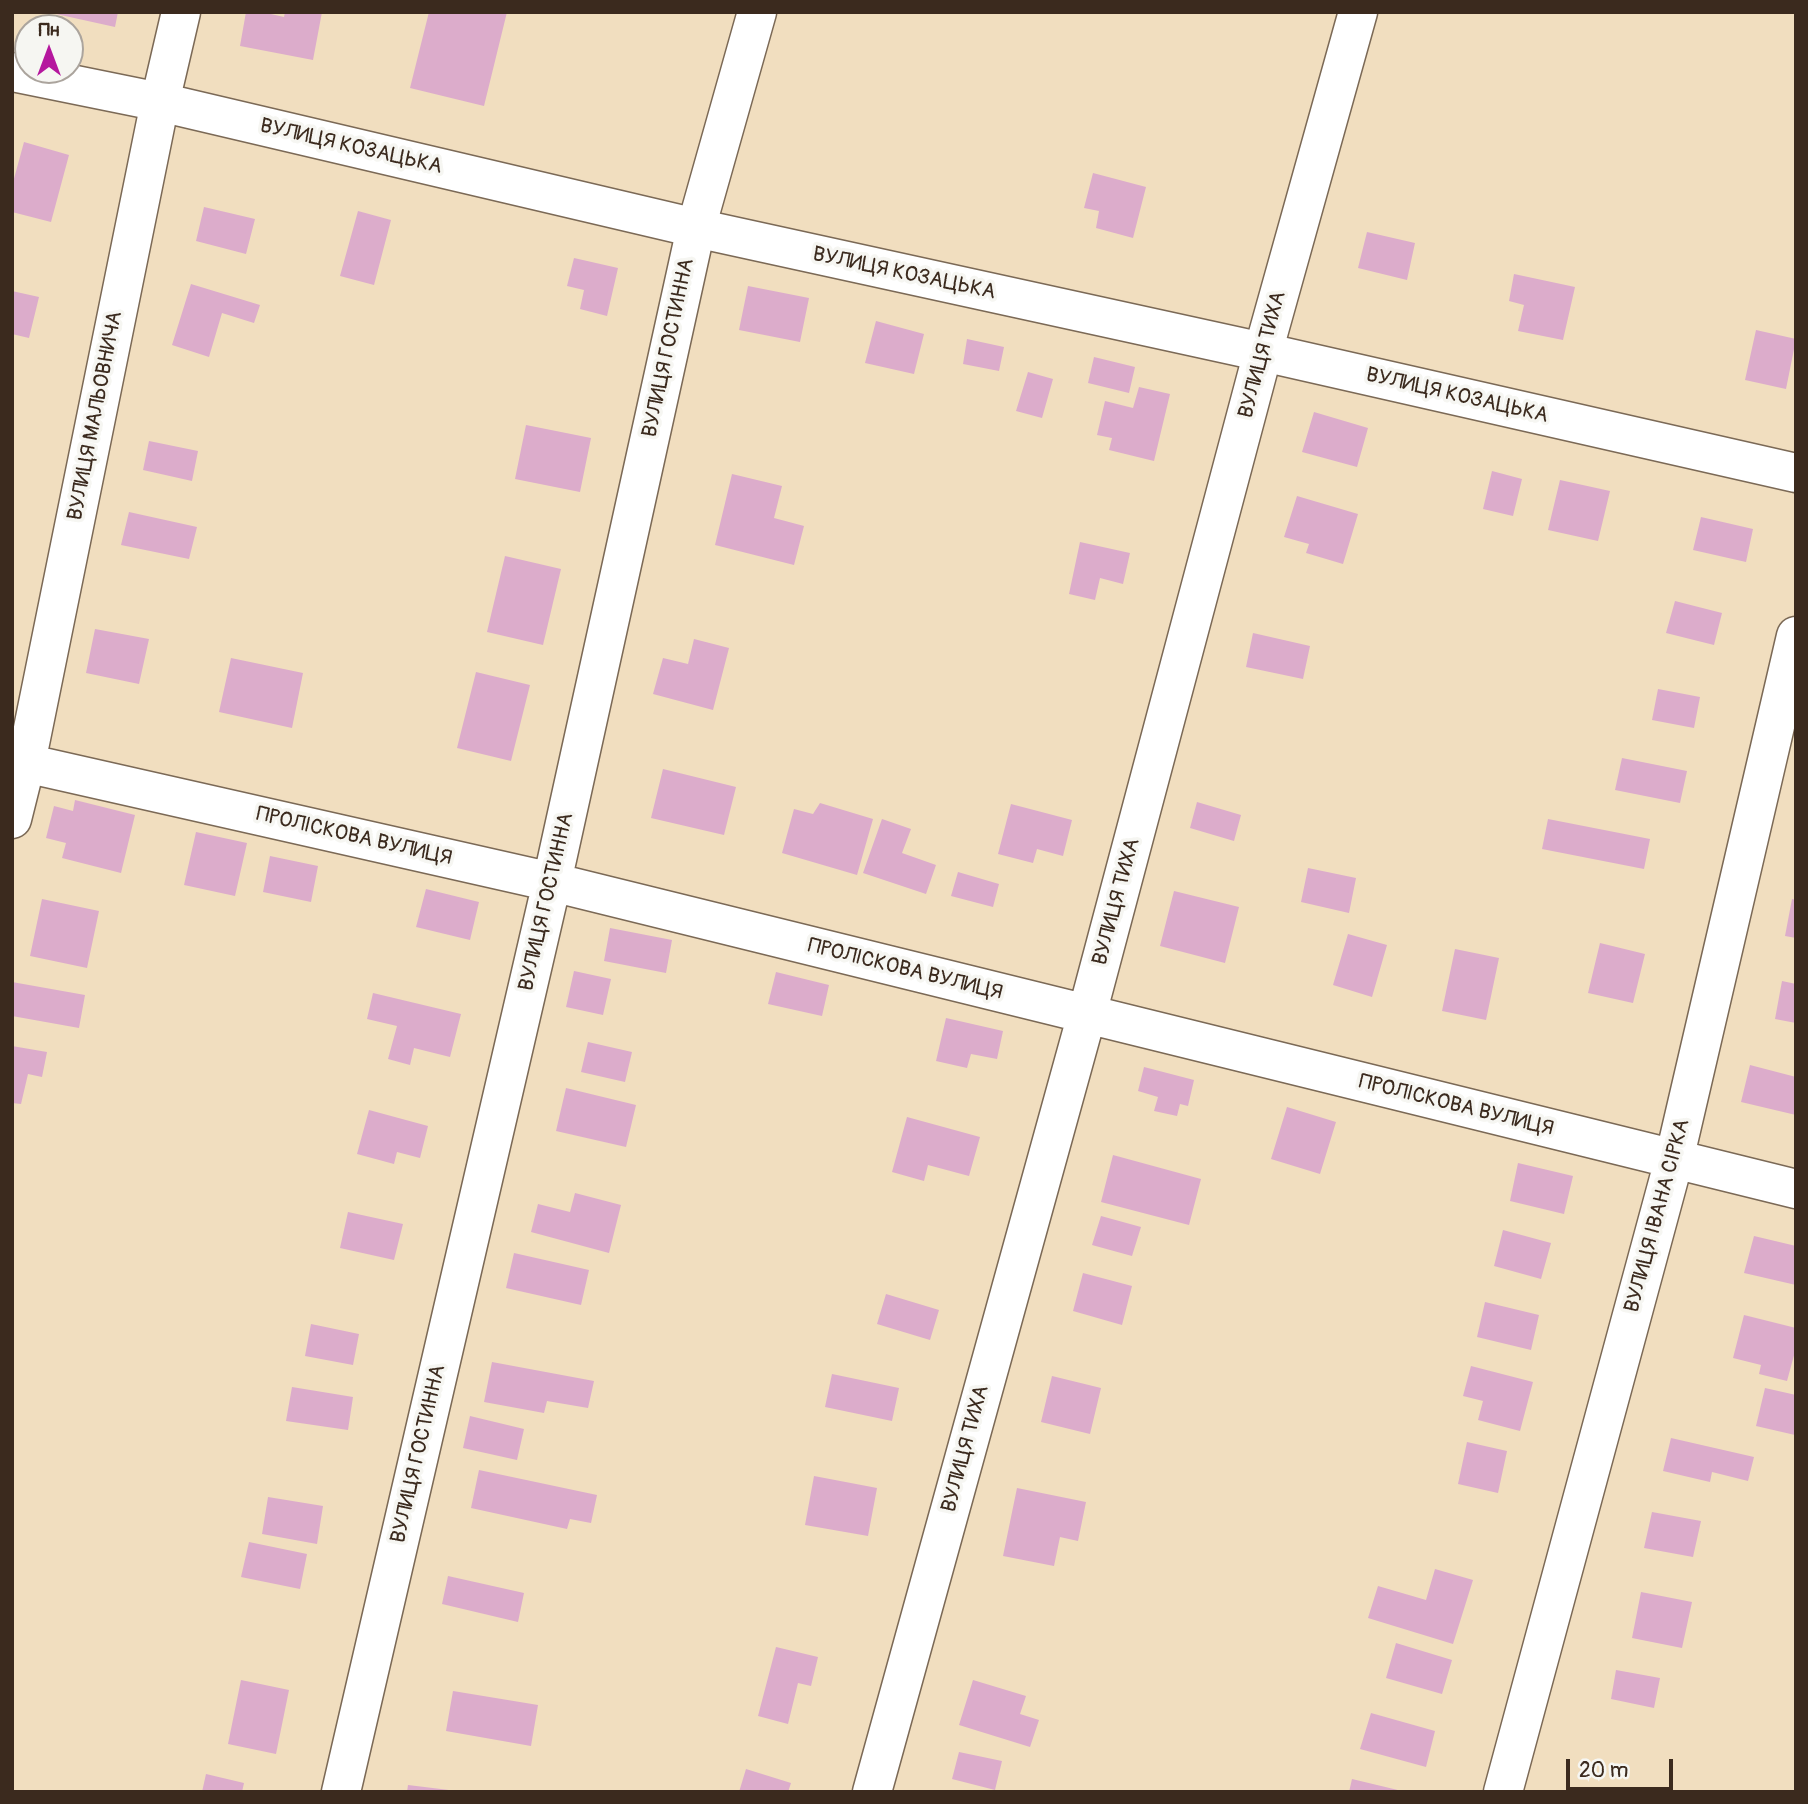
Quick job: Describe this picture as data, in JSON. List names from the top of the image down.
{
  "streets": {
    "street": [
      "ВУЛИЦЯ КОЗАЦЬКА",
      "ВУЛИЦЯ ГОСТИННА",
      "ВУЛИЦЯ ТИХА",
      "ВУЛИЦЯ МАЛЬОВНИЧА",
      "ПРОЛІСКОВА ВУЛИЦЯ",
      "ВУЛИЦЯ ІВАНА СІРКА"
    ]
  },
  "crossings": [
    ["ВУЛИЦЯ КОЗАЦЬКА", "ВУЛИЦЯ ГОСТИННА"],
    ["ВУЛИЦЯ КОЗАЦЬКА", "ВУЛИЦЯ ТИХА"],
    ["ВУЛИЦЯ КОЗАЦЬКА", "ВУЛИЦЯ МАЛЬОВНИЧА"],
    ["ВУЛИЦЯ ГОСТИННА", "ПРОЛІСКОВА ВУЛИЦЯ"],
    ["ВУЛИЦЯ ТИХА", "ПРОЛІСКОВА ВУЛИЦЯ"],
    ["ВУЛИЦЯ МАЛЬОВНИЧА", "ПРОЛІСКОВА ВУЛИЦЯ"],
    ["ПРОЛІСКОВА ВУЛИЦЯ", "ВУЛИЦЯ ІВАНА СІРКА"]
  ],
  "scale_bar": "20 m",
  "north": "top"
}
